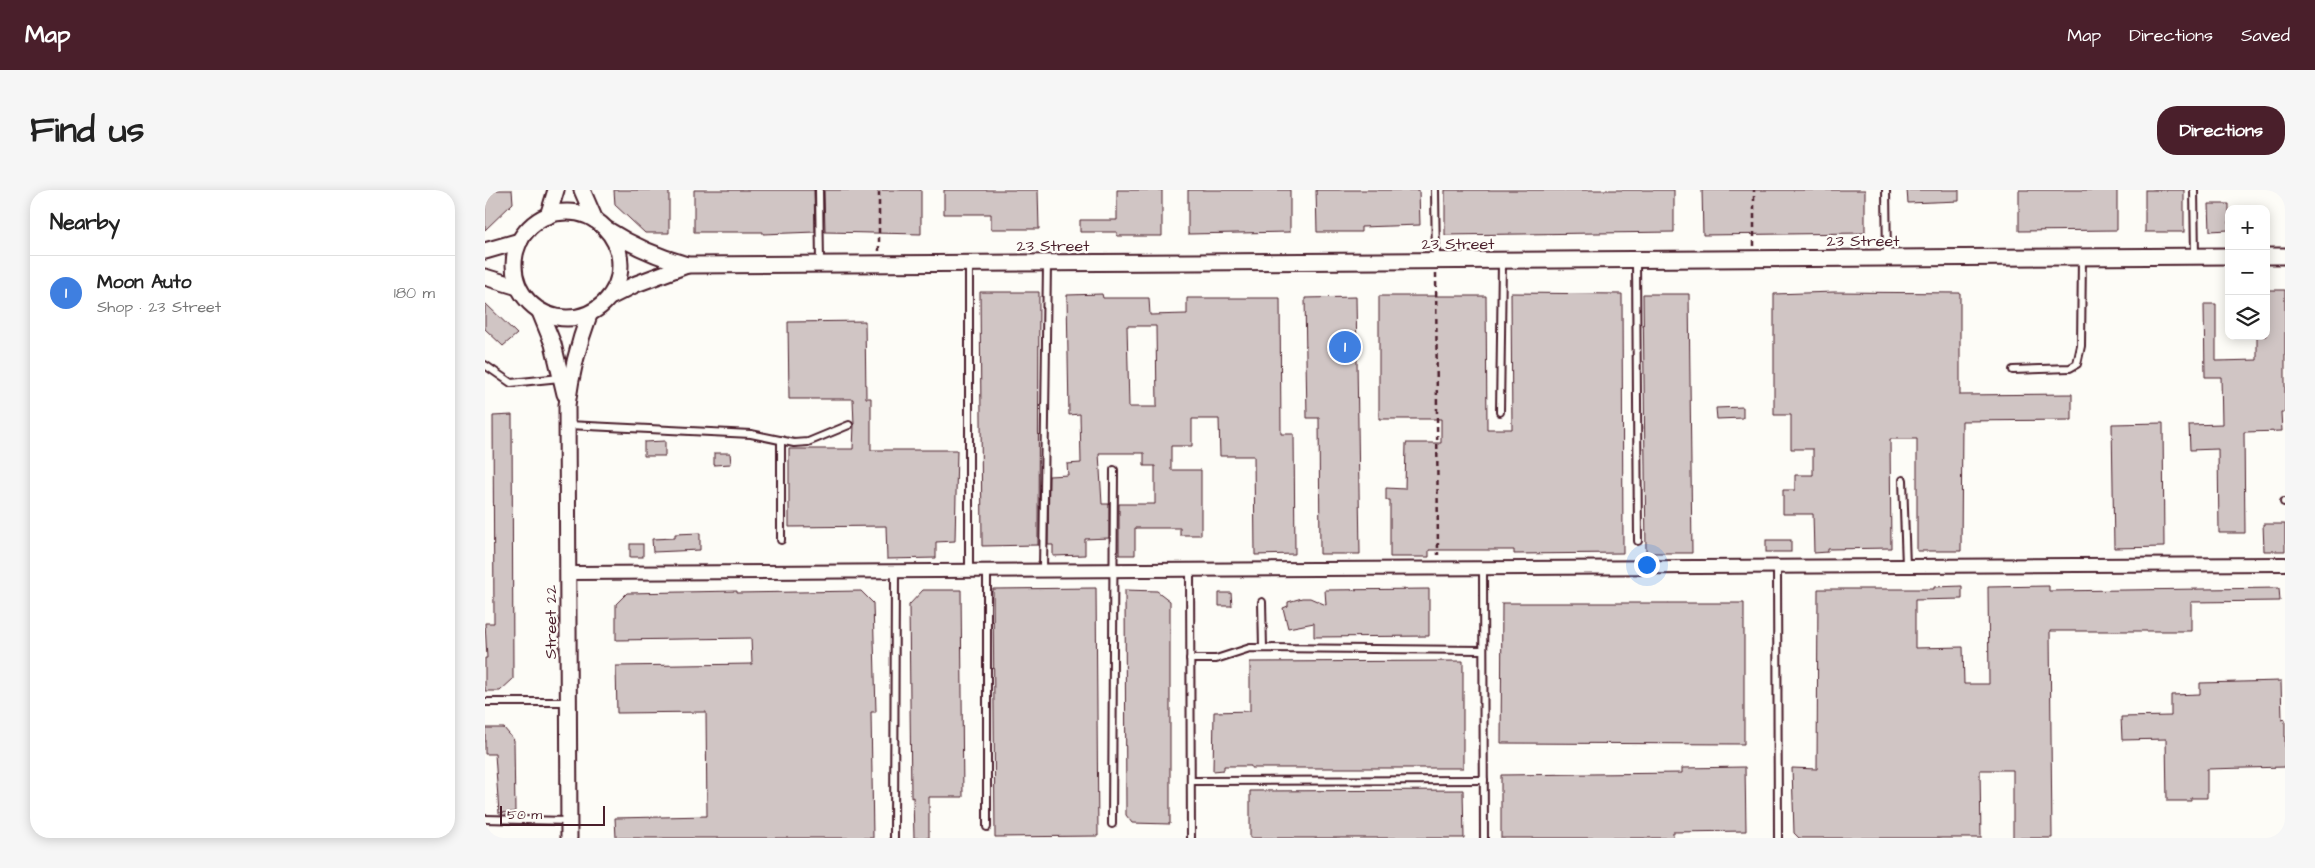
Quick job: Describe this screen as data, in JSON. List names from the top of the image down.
{
  "streets": {
    "street": ["23 Street", "Street 22"]
  },
  "crossings": [
    ["23 Street", "Street 22"]
  ],
  "scale_bar": "50 m",
  "page": {
    "header": "Map",
    "nav": ["Map", "Directions", "Saved"],
    "title": "Find us",
    "buttons": "Directions",
    "heading": "Nearby",
    "map_buttons": ["+", "−"],
    "list": [
      {
        "mark": "1",
        "name": "Moon Auto",
        "note": "Shop · 23 Street",
        "value": "180 m"
      }
    ],
    "pins": "1",
    "scale": "50 m"
  }
}
